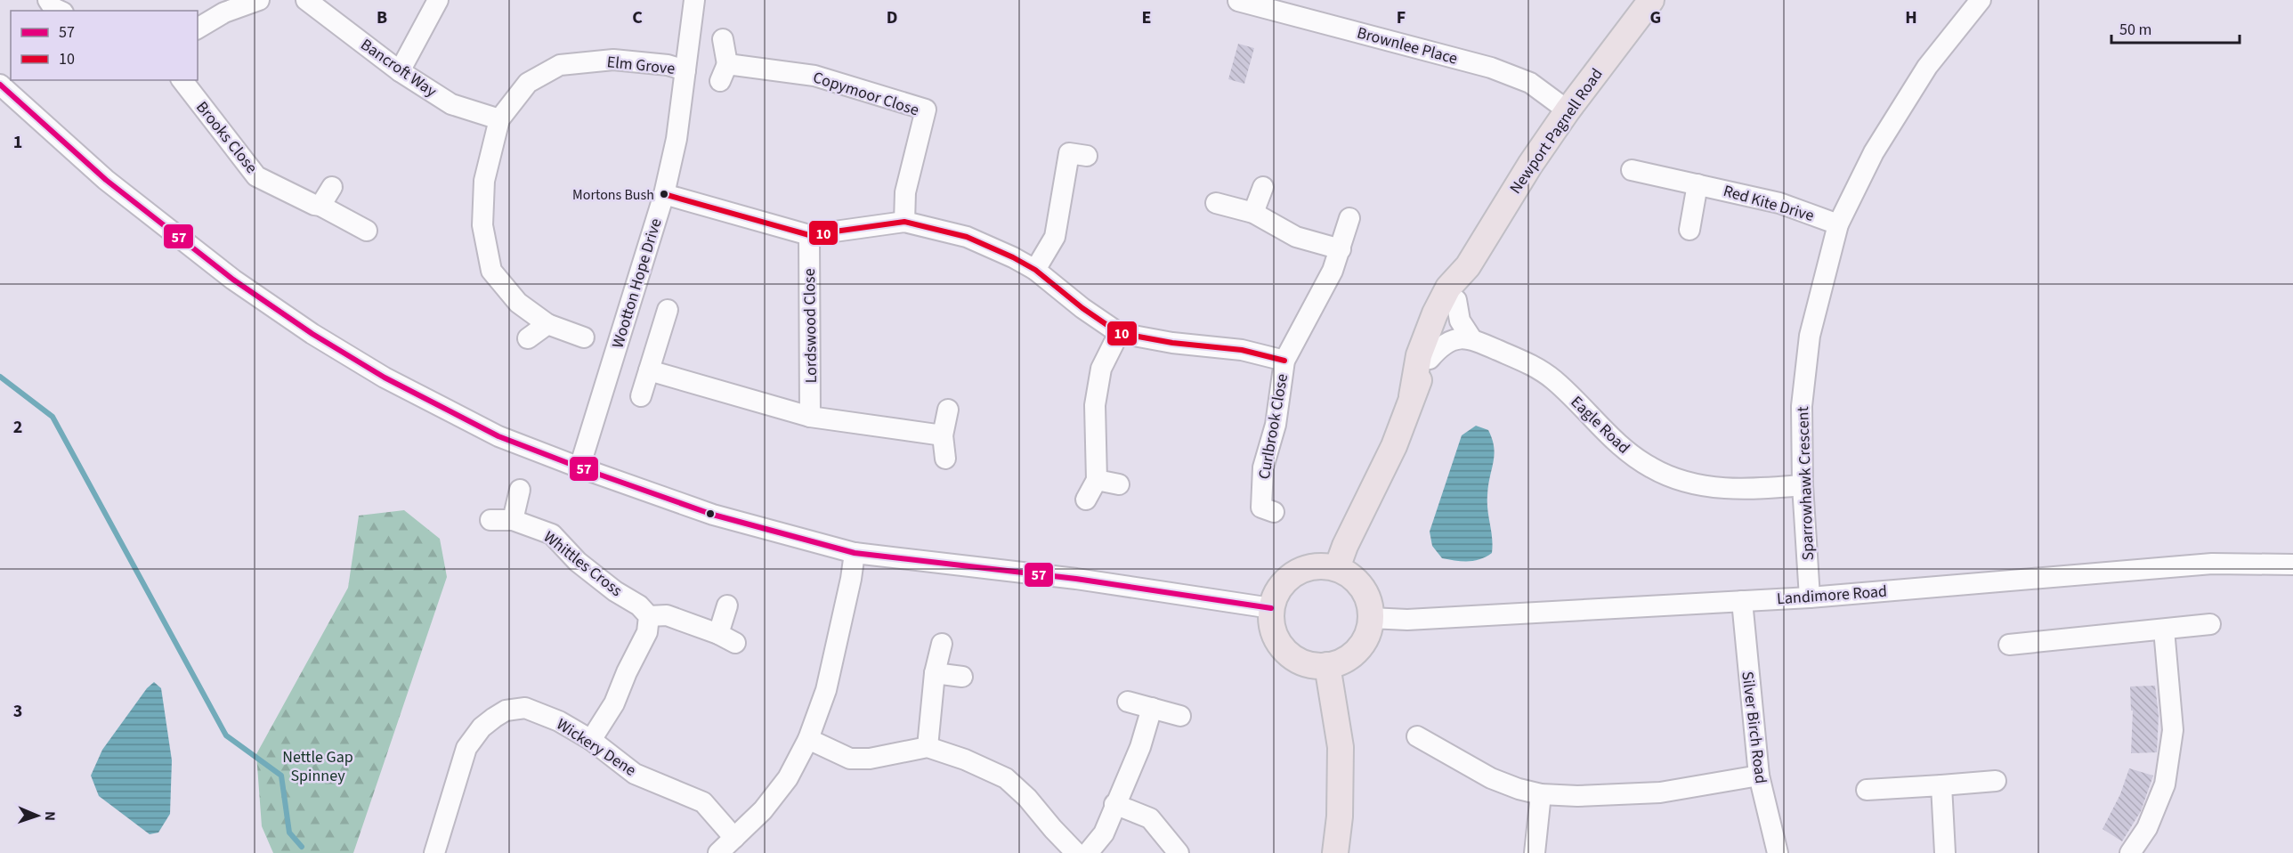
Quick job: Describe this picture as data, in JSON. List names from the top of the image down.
{
  "streets": {
    "main road": ["Newport Pagnell Road"],
    "street": [
      "Brownlee Place",
      "Elm Grove",
      "Bancroft Way",
      "Copymoor Close",
      "Brooks Close",
      "Red Kite Drive",
      "Wootton Hope Drive",
      "Lordswood Close",
      "Eagle Road",
      "Curlbrook Close",
      "Sparrowhawk Crescent",
      "Whittles Cross",
      "Landimore Road",
      "Silver Birch Road",
      "Wickery Dene"
    ]
  },
  "crossings": [
    ["Brownlee Place", "Newport Pagnell Road"],
    ["Elm Grove", "Bancroft Way"],
    ["Elm Grove", "Wootton Hope Drive"],
    ["Newport Pagnell Road", "Landimore Road"],
    ["Red Kite Drive", "Sparrowhawk Crescent"],
    ["Eagle Road", "Sparrowhawk Crescent"],
    ["Sparrowhawk Crescent", "Landimore Road"],
    ["Landimore Road", "Silver Birch Road"]
  ],
  "parks": ["Nettle Gap Spinney"],
  "places": ["Mortons Bush"],
  "lines": ["transit line 57", "transit line 10"],
  "legend": ["57", "10"],
  "scale_bar": "50 m",
  "north": "right",
  "grid": {
    "columns": [
      "B",
      "C",
      "D",
      "E",
      "F",
      "G",
      "H"
    ],
    "rows": ["1", "2", "3"]
  }
}
